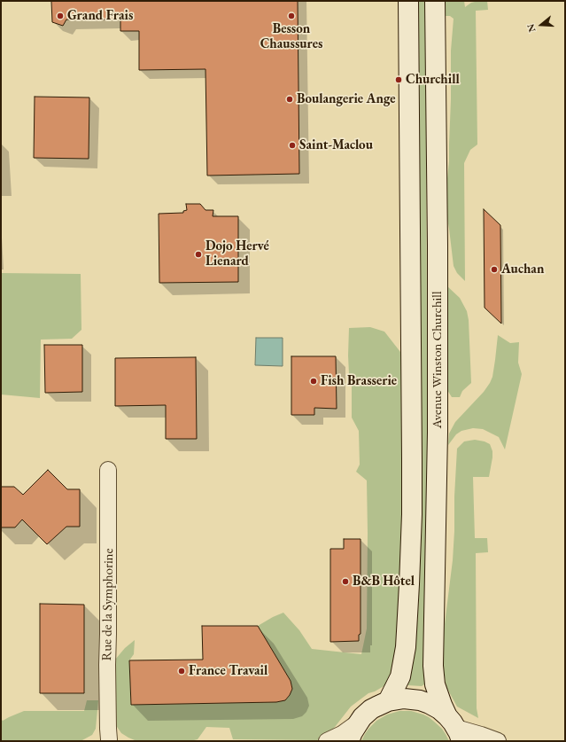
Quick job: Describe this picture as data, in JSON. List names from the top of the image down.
{
  "streets": {
    "main road": ["Avenue Winston Churchill"],
    "street": ["Rue de la Symphorine"]
  },
  "places": [
    "Grand Frais",
    "Besson Chaussures",
    "Churchill",
    "Boulangerie Ange",
    "Saint-Maclou",
    "Dojo Hervé Lienard",
    "Auchan",
    "Fish Brasserie",
    "B&B Hôtel",
    "France Travail"
  ],
  "north": "left"
}
